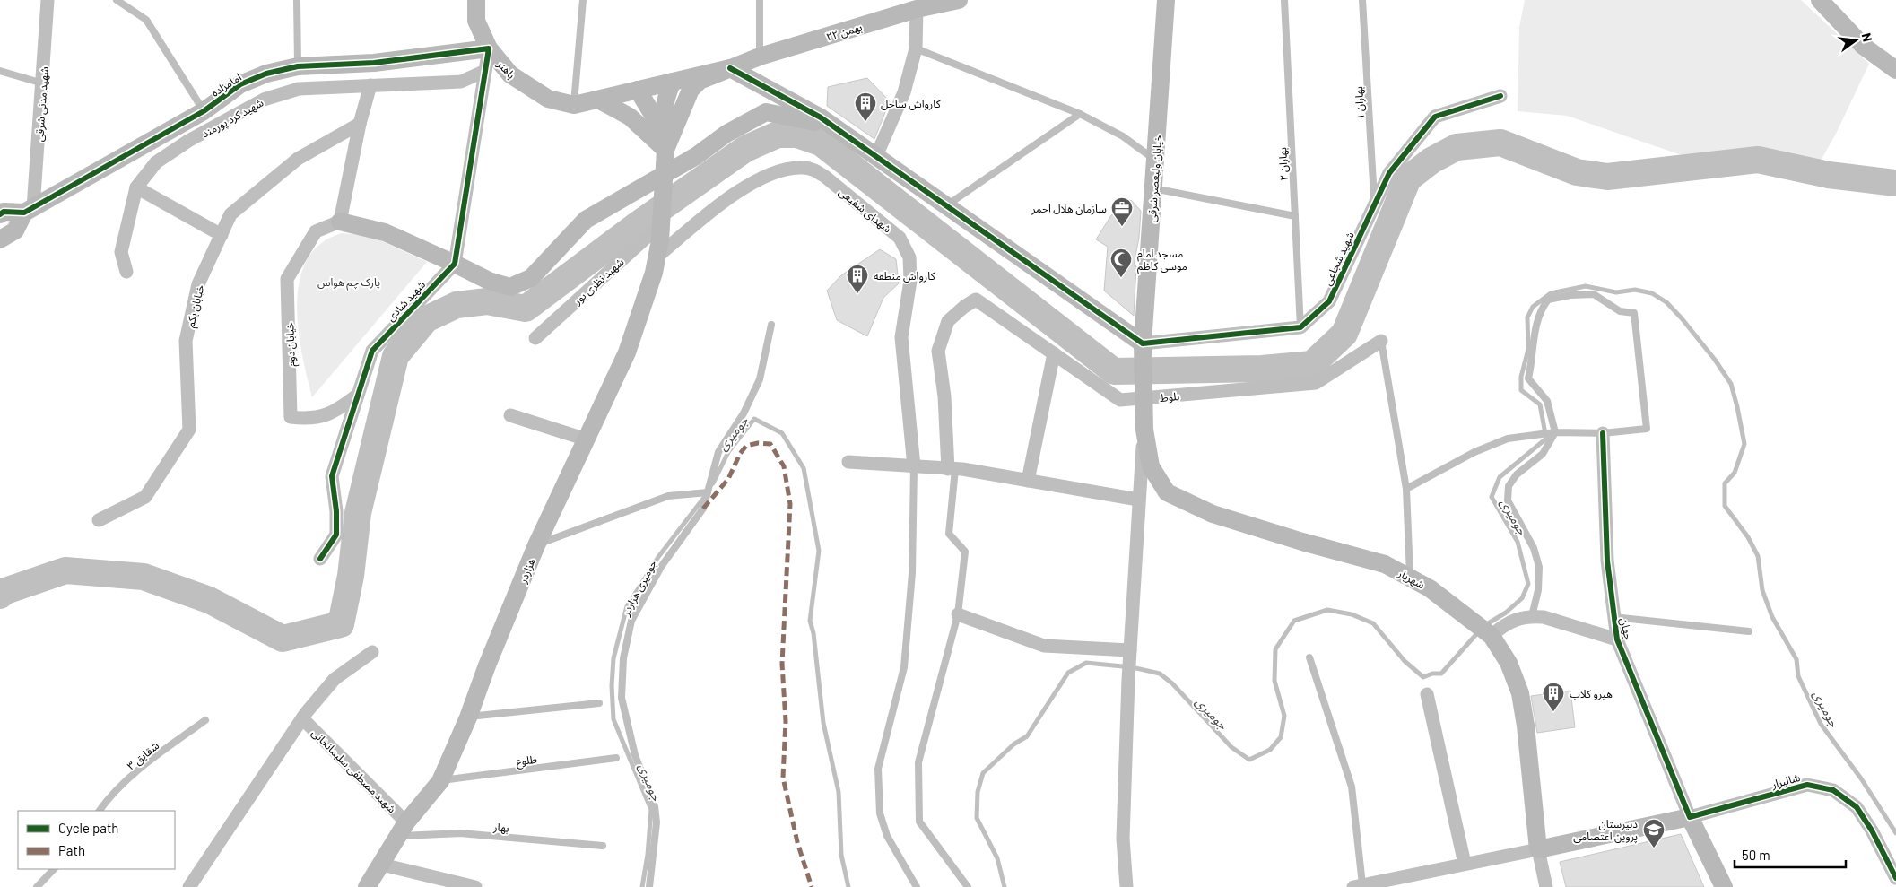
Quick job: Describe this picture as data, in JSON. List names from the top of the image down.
{
  "streets": {
    "main road": [
      "۲۲ بهمن",
      "باهنر",
      "امامزاده",
      "خیابان ولیعصر شرقی",
      "هزاردر",
      "شهریار",
      "شالیزار"
    ],
    "street": [
      "شهید مدنی شرقی",
      "شهید کرد پورمند",
      "شهدای شفیعی",
      "شهید شجاعی",
      "شهید نظری پور",
      "شهید شادی",
      "خیابان یکم",
      "خیابان دوم",
      "بلوط",
      "جهان",
      "شهید مصطفی سلیمانخانی"
    ],
    "lane": [
      "بهاران ۱",
      "بهاران ۲",
      "جومیری هزاردر",
      "شقایق ۳",
      "طلوع",
      "بهار"
    ]
  },
  "crossings": [
    ["باهنر", "امامزاده"],
    ["امامزاده", "شهید مدنی شرقی"],
    ["بهاران ۱", "شهید شجاعی"],
    ["بهاران ۲", "شهید شجاعی"],
    ["خیابان ولیعصر شرقی", "بلوط"],
    ["خیابان ولیعصر شرقی", "شهریار"],
    ["شهدای شفیعی", "شهید نظری پور"],
    ["شهدای شفیعی", "هزاردر"],
    ["شهید نظری پور", "هزاردر"],
    ["شهید شادی", "خیابان دوم"],
    ["بلوط", "شهریار"],
    ["هزاردر", "طلوع"],
    ["هزاردر", "شهید مصطفی سلیمانخانی"],
    ["هزاردر", "بهار"],
    ["شهریار", "شالیزار"],
    ["جهان", "شالیزار"],
    ["شهید مصطفی سلیمانخانی", "بهار"]
  ],
  "water": ["جومیری"],
  "parks": ["پارک چم هواس"],
  "places": {
    "building": ["کارواش ساحل", "کارواش منطقه", "هیرو کلاب"],
    "office": ["سازمان هلال احمر"],
    "mosque": ["مسجد امام موسی کاظم"],
    "school or university": ["دبیرستان پروین اعتصامی"]
  },
  "legend": ["Cycle path", "Path"],
  "scale_bar": "50 m",
  "north": "right"
}
